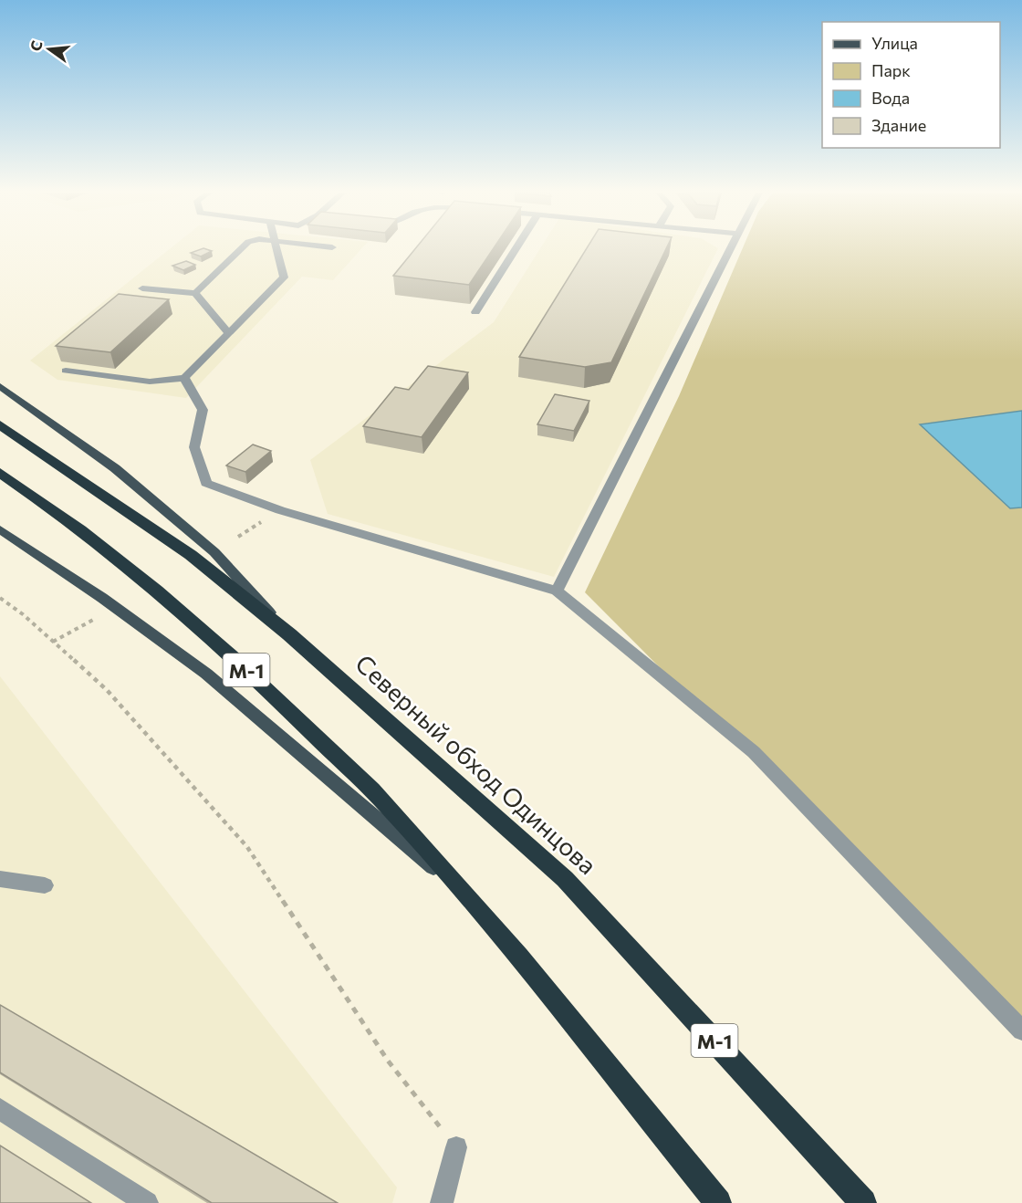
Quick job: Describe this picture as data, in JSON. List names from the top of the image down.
{
  "streets": {
    "highway": ["М-1", "Северный обход Одинцова"]
  },
  "legend": [
    "Улица",
    "Парк",
    "Вода",
    "Здание"
  ],
  "north": "left"
}
